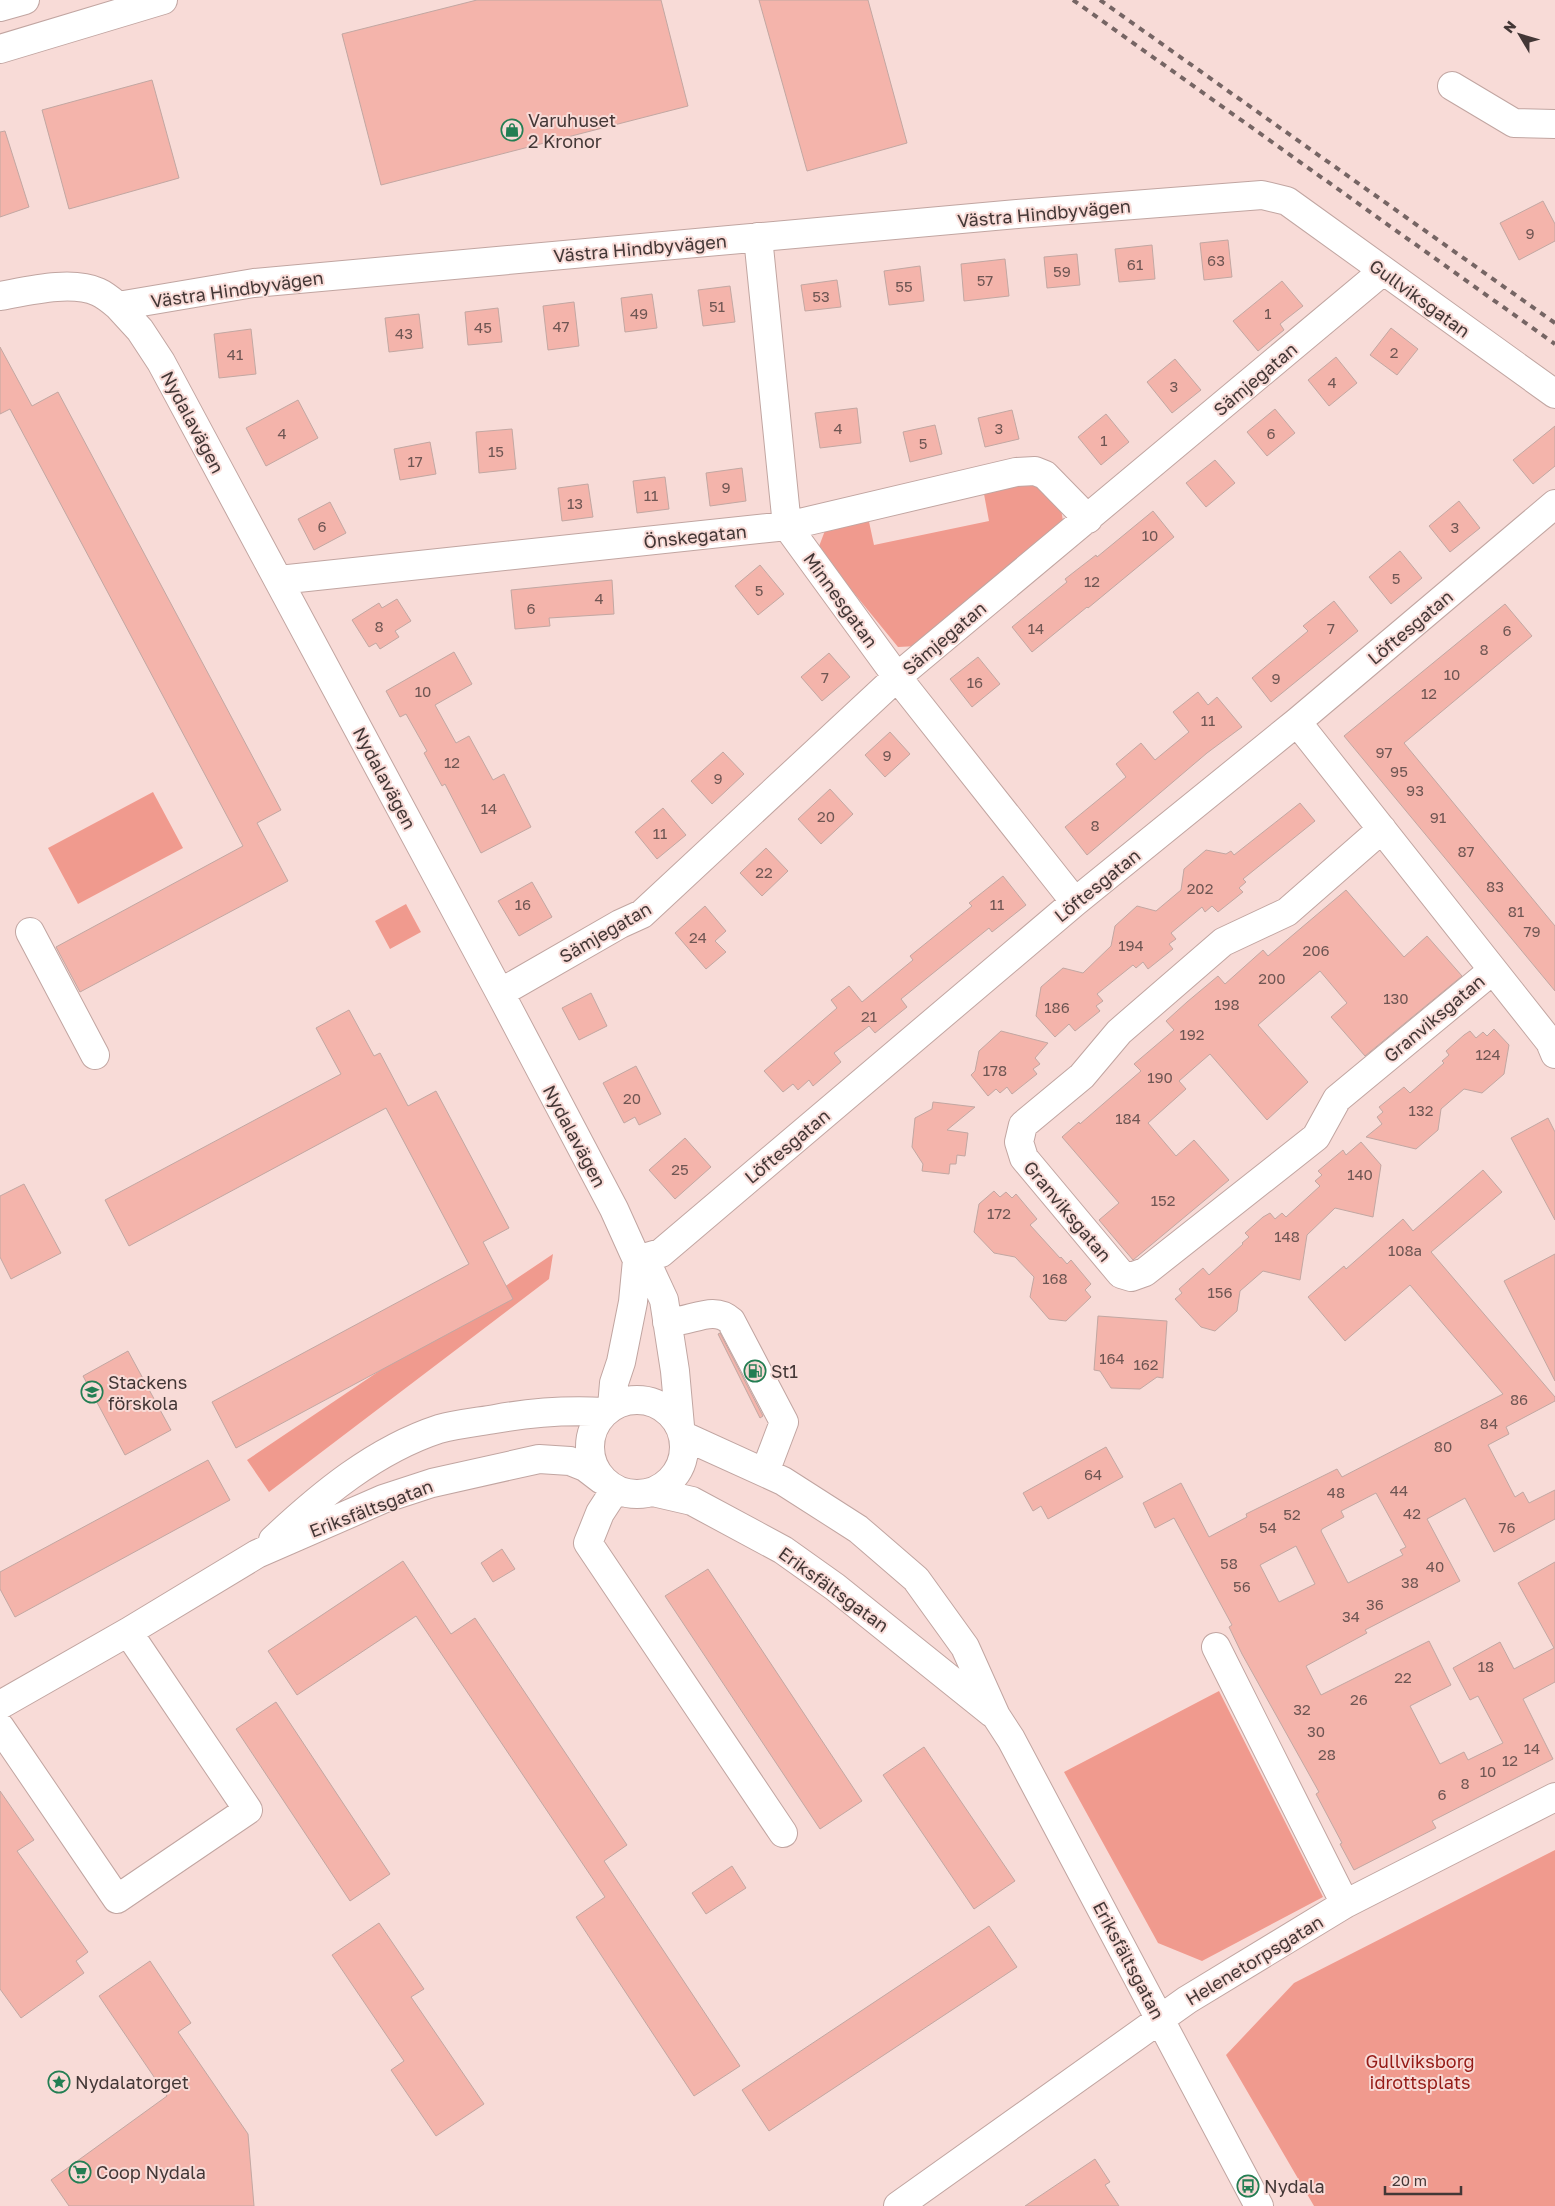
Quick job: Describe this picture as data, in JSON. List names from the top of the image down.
{
  "streets": {
    "street": [
      "Västra Hindbyvägen",
      "Gullviksgatan",
      "Sämjegatan",
      "Nydalavägen",
      "Önskegatan",
      "Minnesgatan",
      "Löftesgatan",
      "Granviksgatan",
      "Eriksfältsgatan",
      "Helenetorpsgatan"
    ]
  },
  "crossings": [
    ["Västra Hindbyvägen", "Gullviksgatan"],
    ["Västra Hindbyvägen", "Nydalavägen"],
    ["Gullviksgatan", "Sämjegatan"],
    ["Sämjegatan", "Nydalavägen"],
    ["Sämjegatan", "Önskegatan"],
    ["Sämjegatan", "Minnesgatan"],
    ["Nydalavägen", "Önskegatan"],
    ["Nydalavägen", "Löftesgatan"],
    ["Nydalavägen", "Eriksfältsgatan"],
    ["Önskegatan", "Minnesgatan"],
    ["Minnesgatan", "Löftesgatan"],
    ["Löftesgatan", "Granviksgatan"],
    ["Eriksfältsgatan", "Helenetorpsgatan"]
  ],
  "parks": ["Gullviksborg idrottsplats"],
  "places": {
    "shop": ["Varuhuset 2 Kronor"],
    "fuel station": ["St1"],
    "school or university": ["Stackens förskola"],
    "place": ["Nydalatorget"],
    "supermarket": ["Coop Nydala"],
    "bus stop": ["Nydala"]
  },
  "house_numbers": [
    "9",
    "63",
    "61",
    "59",
    "57",
    "55",
    "53",
    "51",
    "49",
    "1",
    "47",
    "45",
    "43",
    "2",
    "41",
    "4",
    "3",
    "4",
    "3",
    "4",
    "6",
    "1",
    "5",
    "15",
    "17",
    "9",
    "11",
    "13",
    "6",
    "3",
    "10",
    "5",
    "12",
    "5",
    "4",
    "6",
    "8",
    "14",
    "7",
    "6",
    "8",
    "10",
    "7",
    "9",
    "16",
    "10",
    "12",
    "11",
    "97",
    "9",
    "12",
    "95",
    "9",
    "93",
    "14",
    "20",
    "91",
    "8",
    "11",
    "87",
    "22",
    "83",
    "202",
    "16",
    "11",
    "81",
    "79",
    "24",
    "194",
    "206",
    "200",
    "130",
    "198",
    "186",
    "21",
    "192",
    "124",
    "178",
    "190",
    "20",
    "132",
    "184",
    "25",
    "140",
    "152",
    "172",
    "148",
    "108a",
    "168",
    "156",
    "164",
    "162",
    "86",
    "84",
    "80",
    "64",
    "44",
    "48",
    "42",
    "52",
    "54",
    "76",
    "58",
    "40",
    "38",
    "56",
    "36",
    "34",
    "18",
    "22",
    "26",
    "32",
    "30",
    "14",
    "28",
    "12",
    "10",
    "8",
    "6"
  ],
  "scale_bar": "20 m",
  "north": "top left"
}
